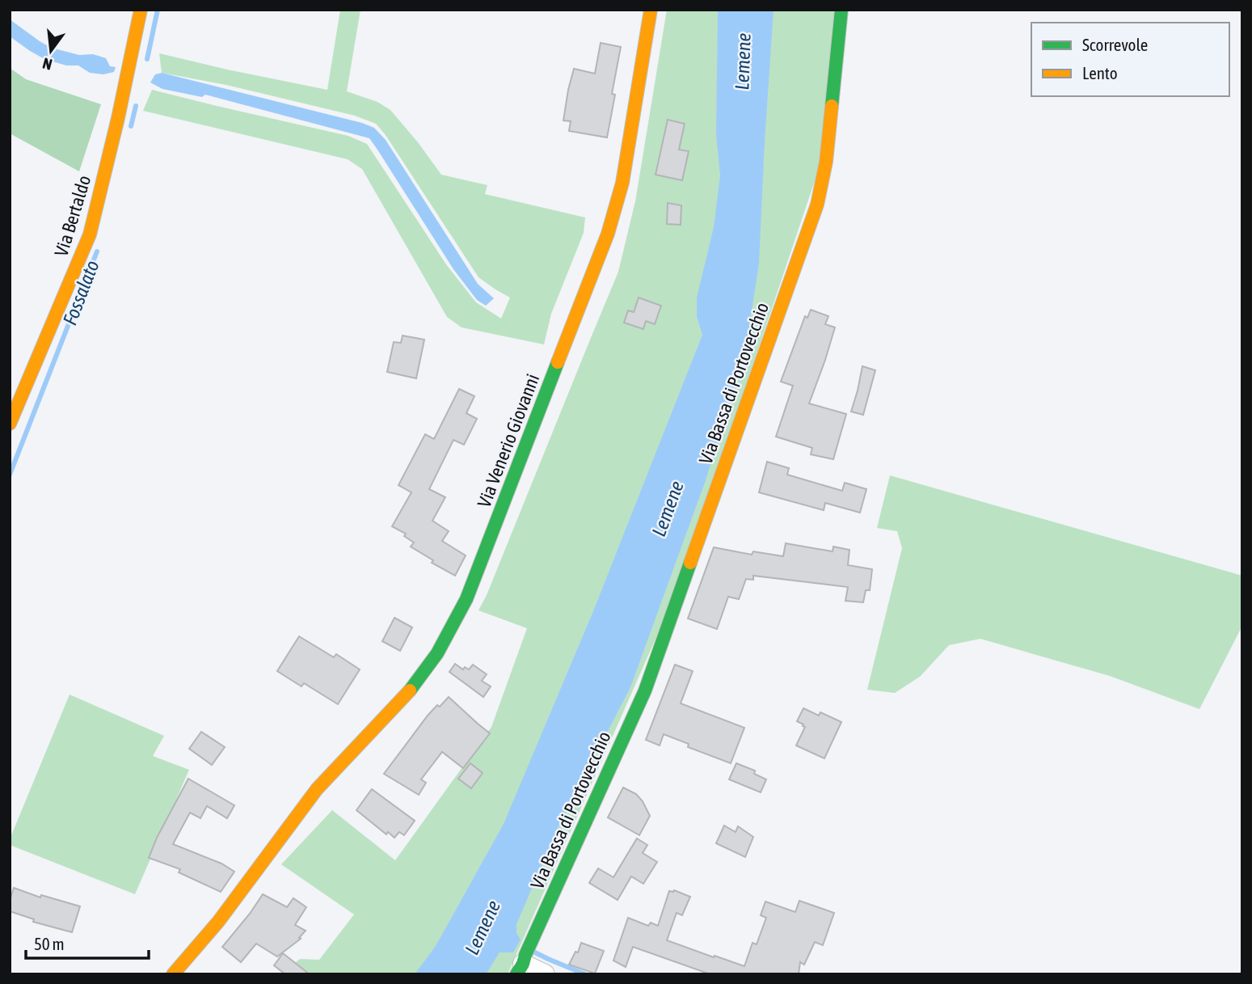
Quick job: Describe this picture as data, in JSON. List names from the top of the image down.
{
  "streets": {
    "street": ["Via Bertaldo", "Via Bassa di Portovecchio", "Via Venerio Giovanni"]
  },
  "water": ["Lemene", "Fossalato"],
  "legend": ["Scorrevole", "Lento"],
  "scale_bar": "50 m",
  "north": "bottom"
}
